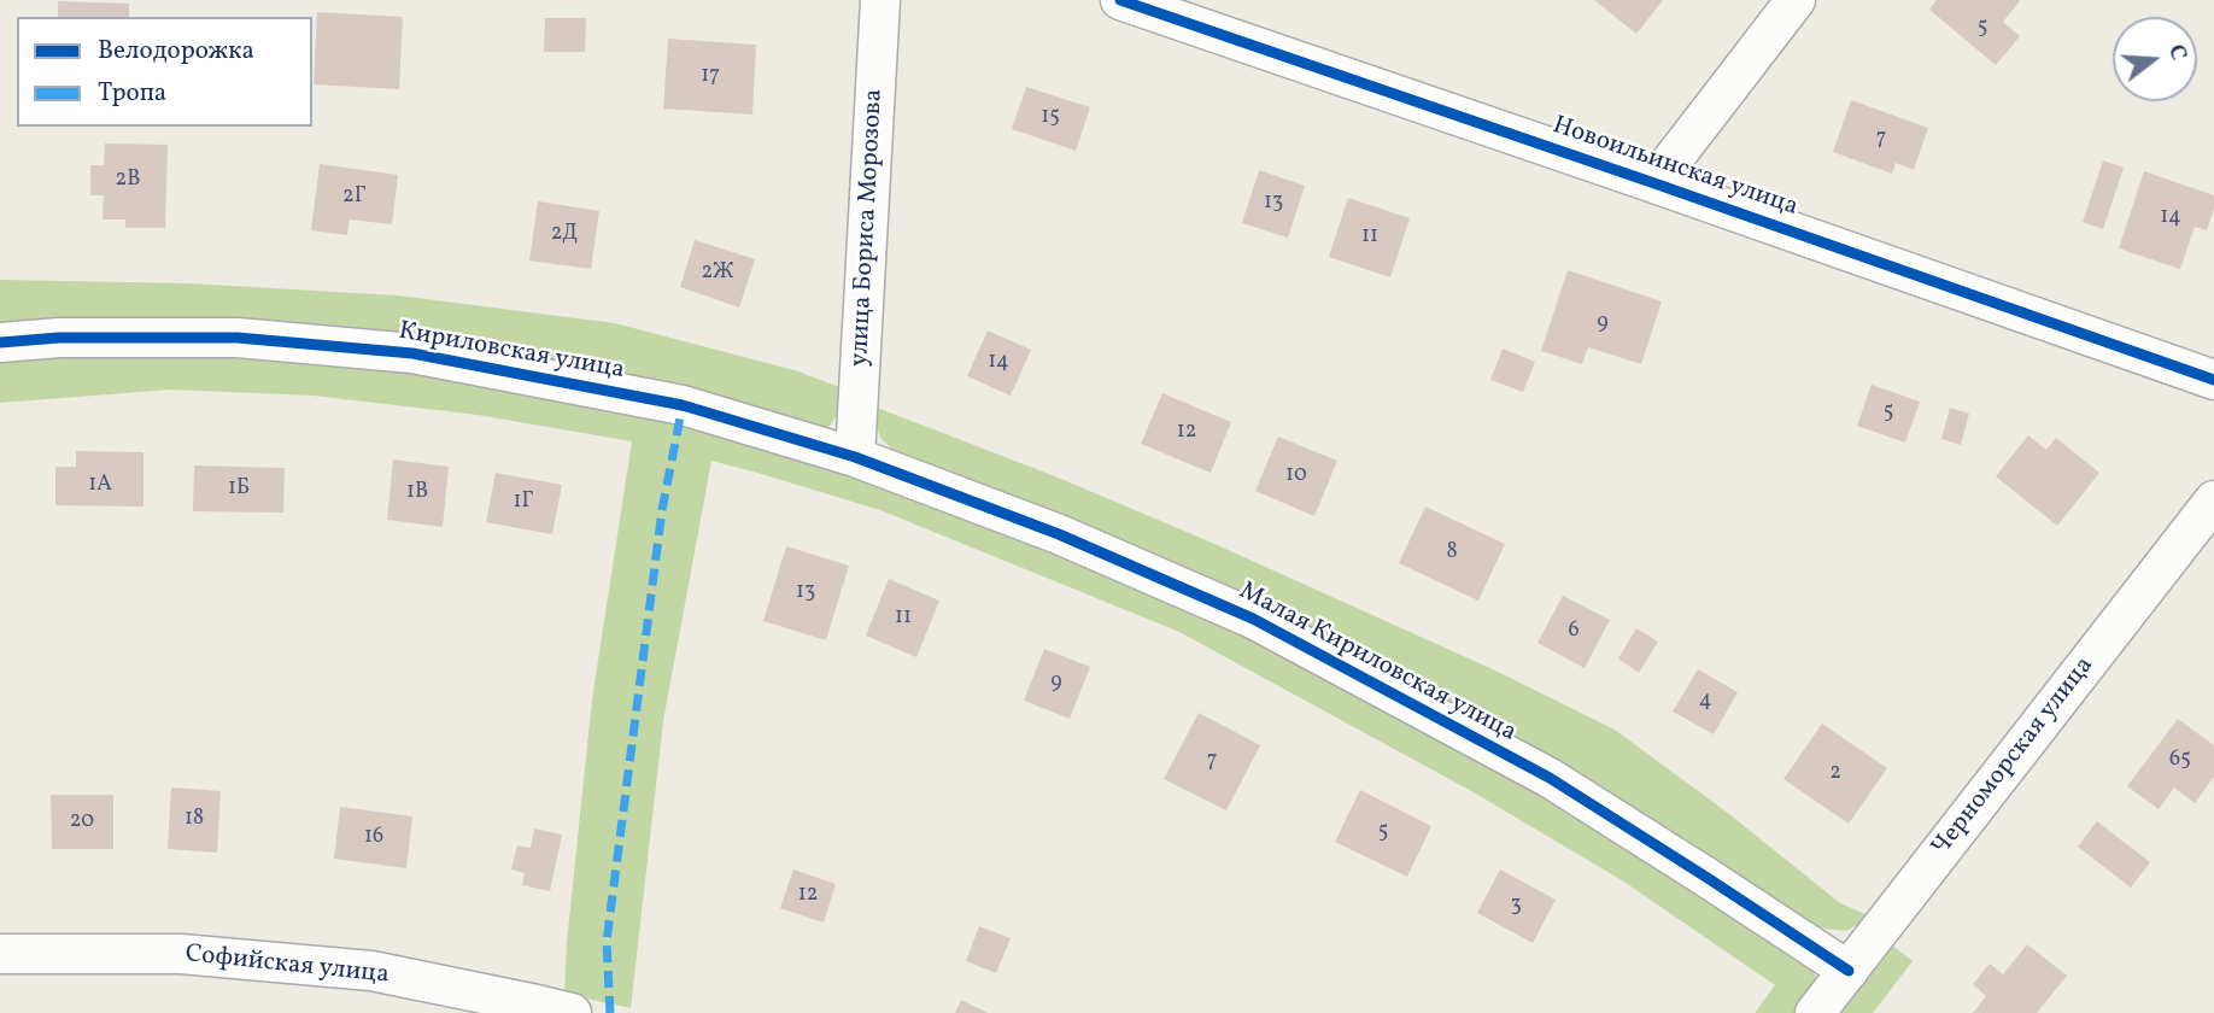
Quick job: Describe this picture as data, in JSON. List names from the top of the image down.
{
  "streets": {
    "street": [
      "Новоильинская улица",
      "улица Бориса Морозова",
      "Кириловская улица",
      "Малая Кириловская улица",
      "Черноморская улица",
      "Софийская улица"
    ]
  },
  "crossings": [
    ["улица Бориса Морозова", "Кириловская улица"],
    ["улица Бориса Морозова", "Малая Кириловская улица"],
    ["Кириловская улица", "Малая Кириловская улица"],
    ["Малая Кириловская улица", "Черноморская улица"]
  ],
  "house_numbers": [
    "5",
    "17",
    "15",
    "7",
    "2В",
    "2Г",
    "13",
    "14",
    "2Д",
    "11",
    "2Ж",
    "9",
    "14",
    "5",
    "12",
    "10",
    "1А",
    "1Б",
    "1В",
    "1Г",
    "8",
    "13",
    "11",
    "6",
    "9",
    "4",
    "65",
    "7",
    "2",
    "18",
    "20",
    "5",
    "16",
    "12",
    "3"
  ],
  "legend": ["Велодорожка", "Тропа"],
  "north": "right"
}
